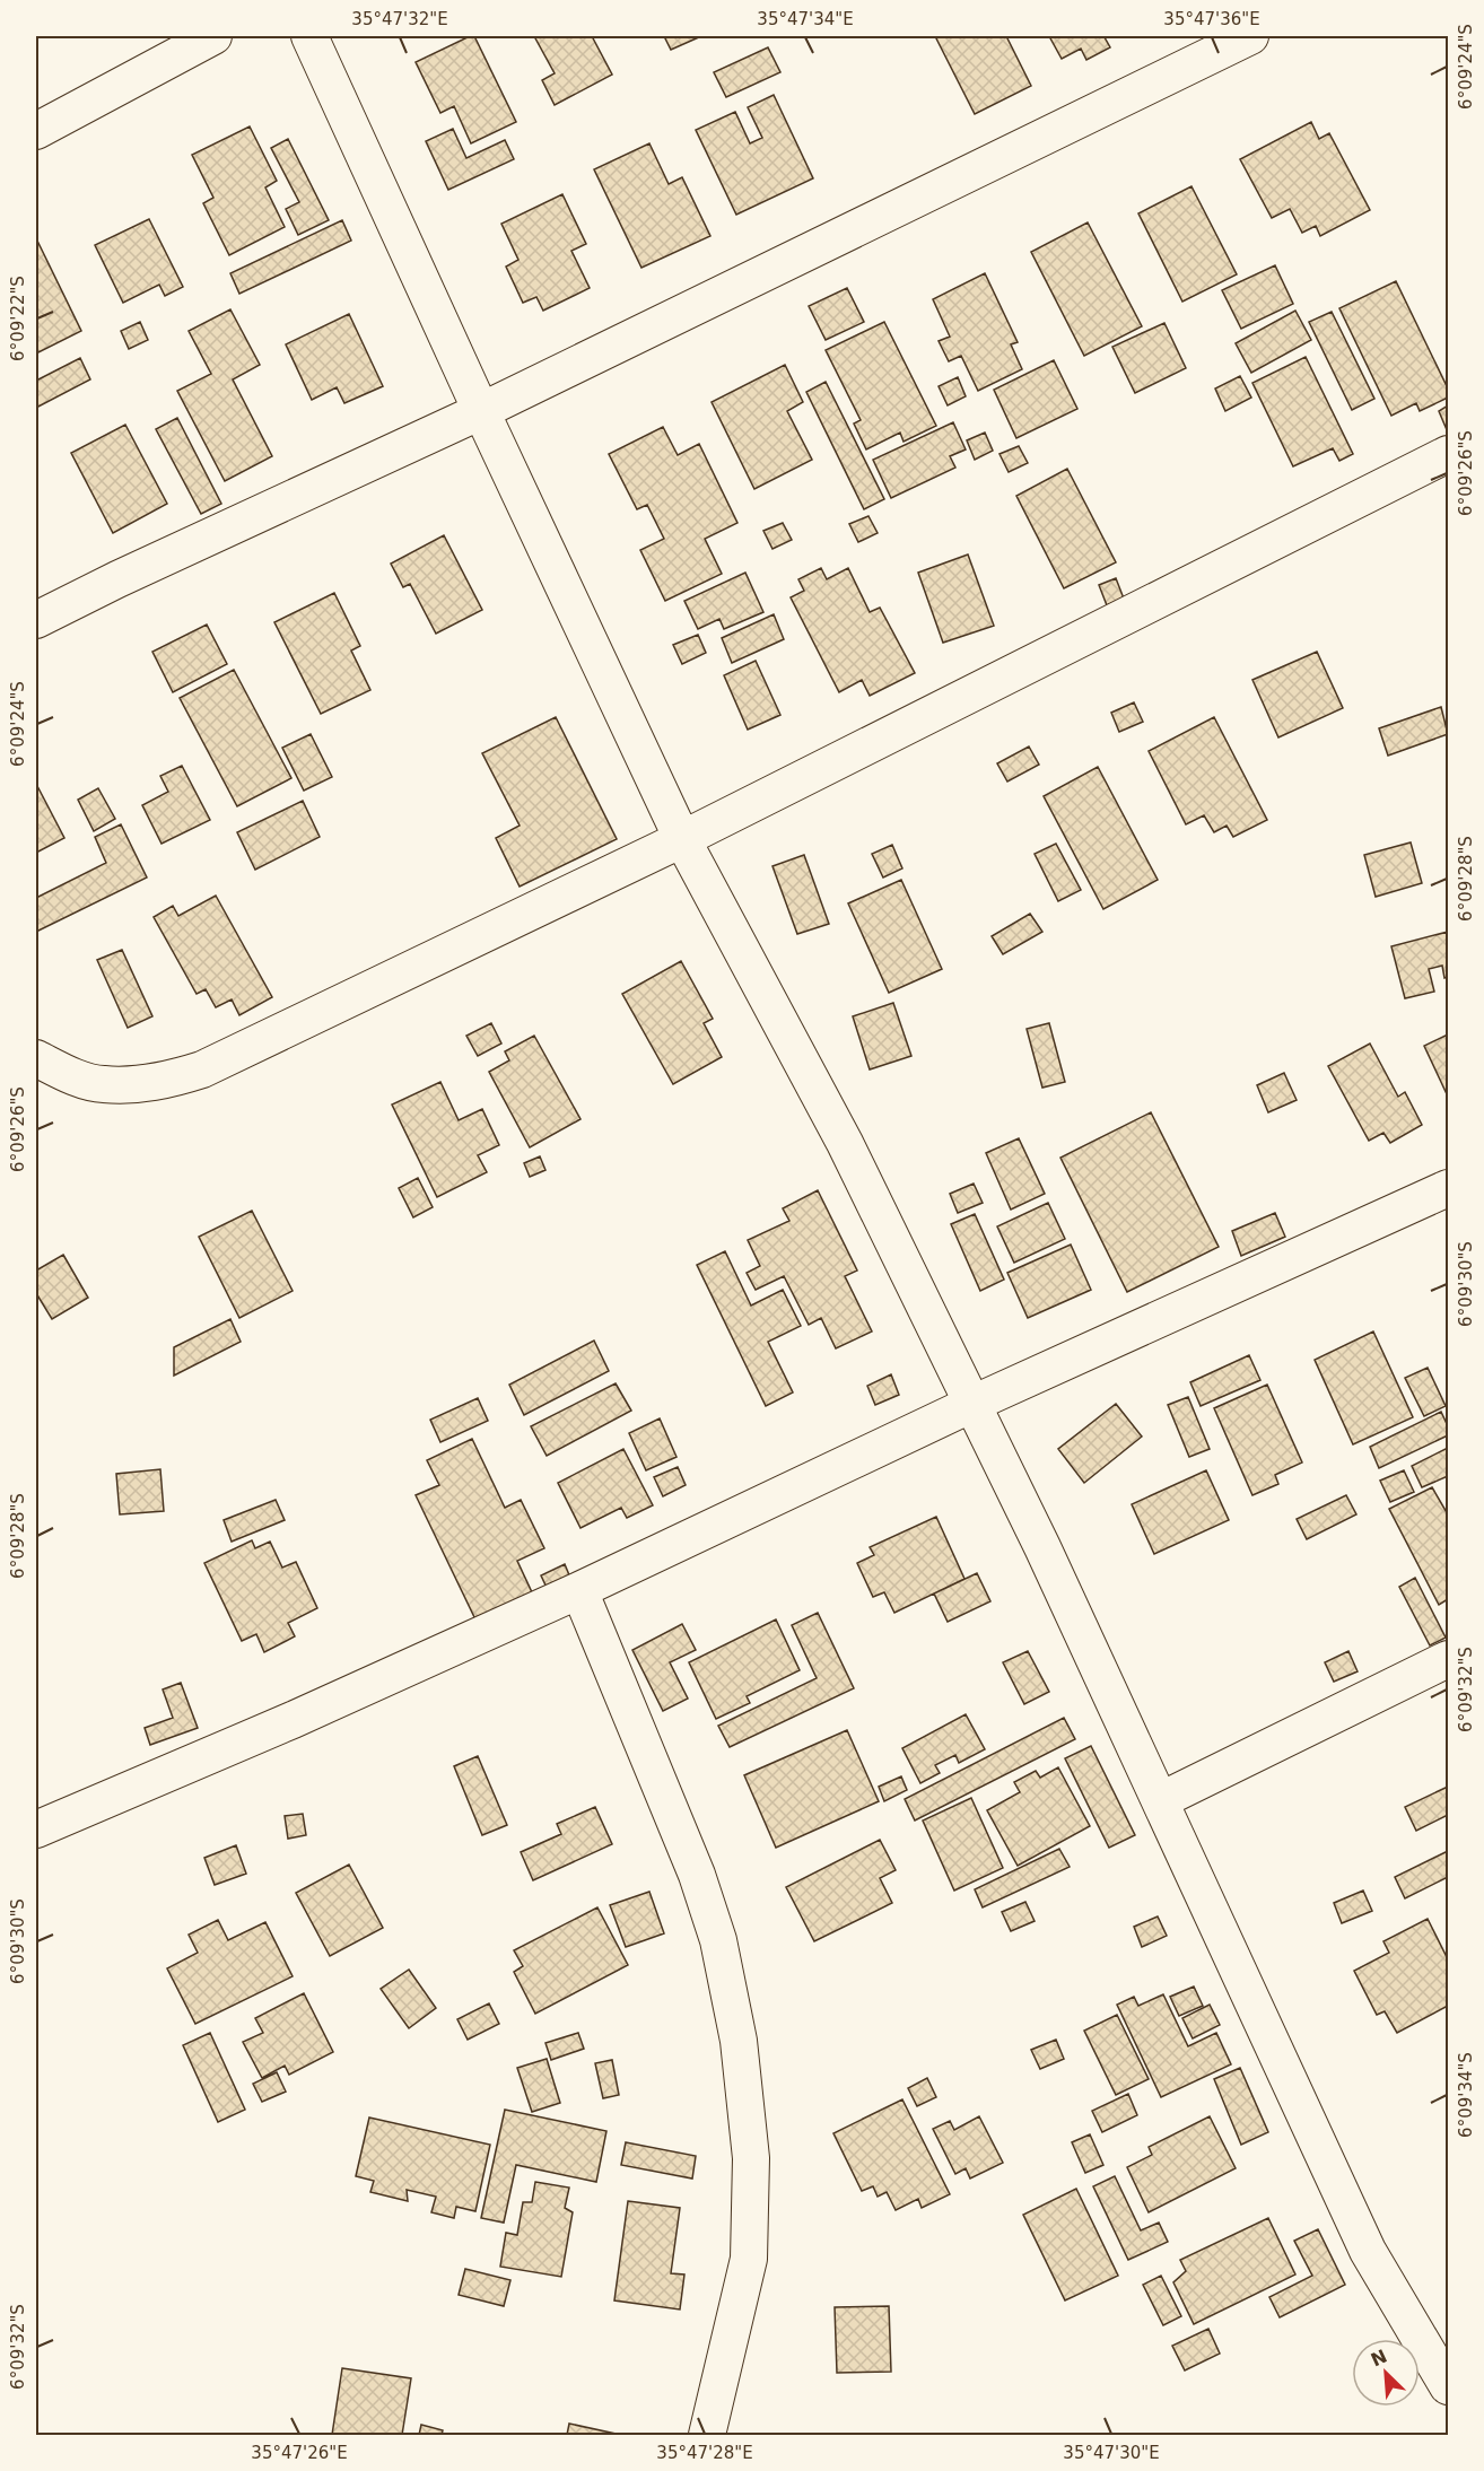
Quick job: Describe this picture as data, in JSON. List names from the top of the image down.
{
  "north": "top left",
  "coordinates": [
    "35°47'32\"E",
    "35°47'34\"E",
    "35°47'36\"E",
    "6°09'24\"S",
    "6°09'22\"S",
    "6°09'26\"S",
    "6°09'28\"S",
    "6°09'30\"S",
    "6°09'32\"S",
    "6°09'34\"S",
    "35°47'26\"E",
    "35°47'28\"E",
    "35°47'30\"E"
  ]
}
